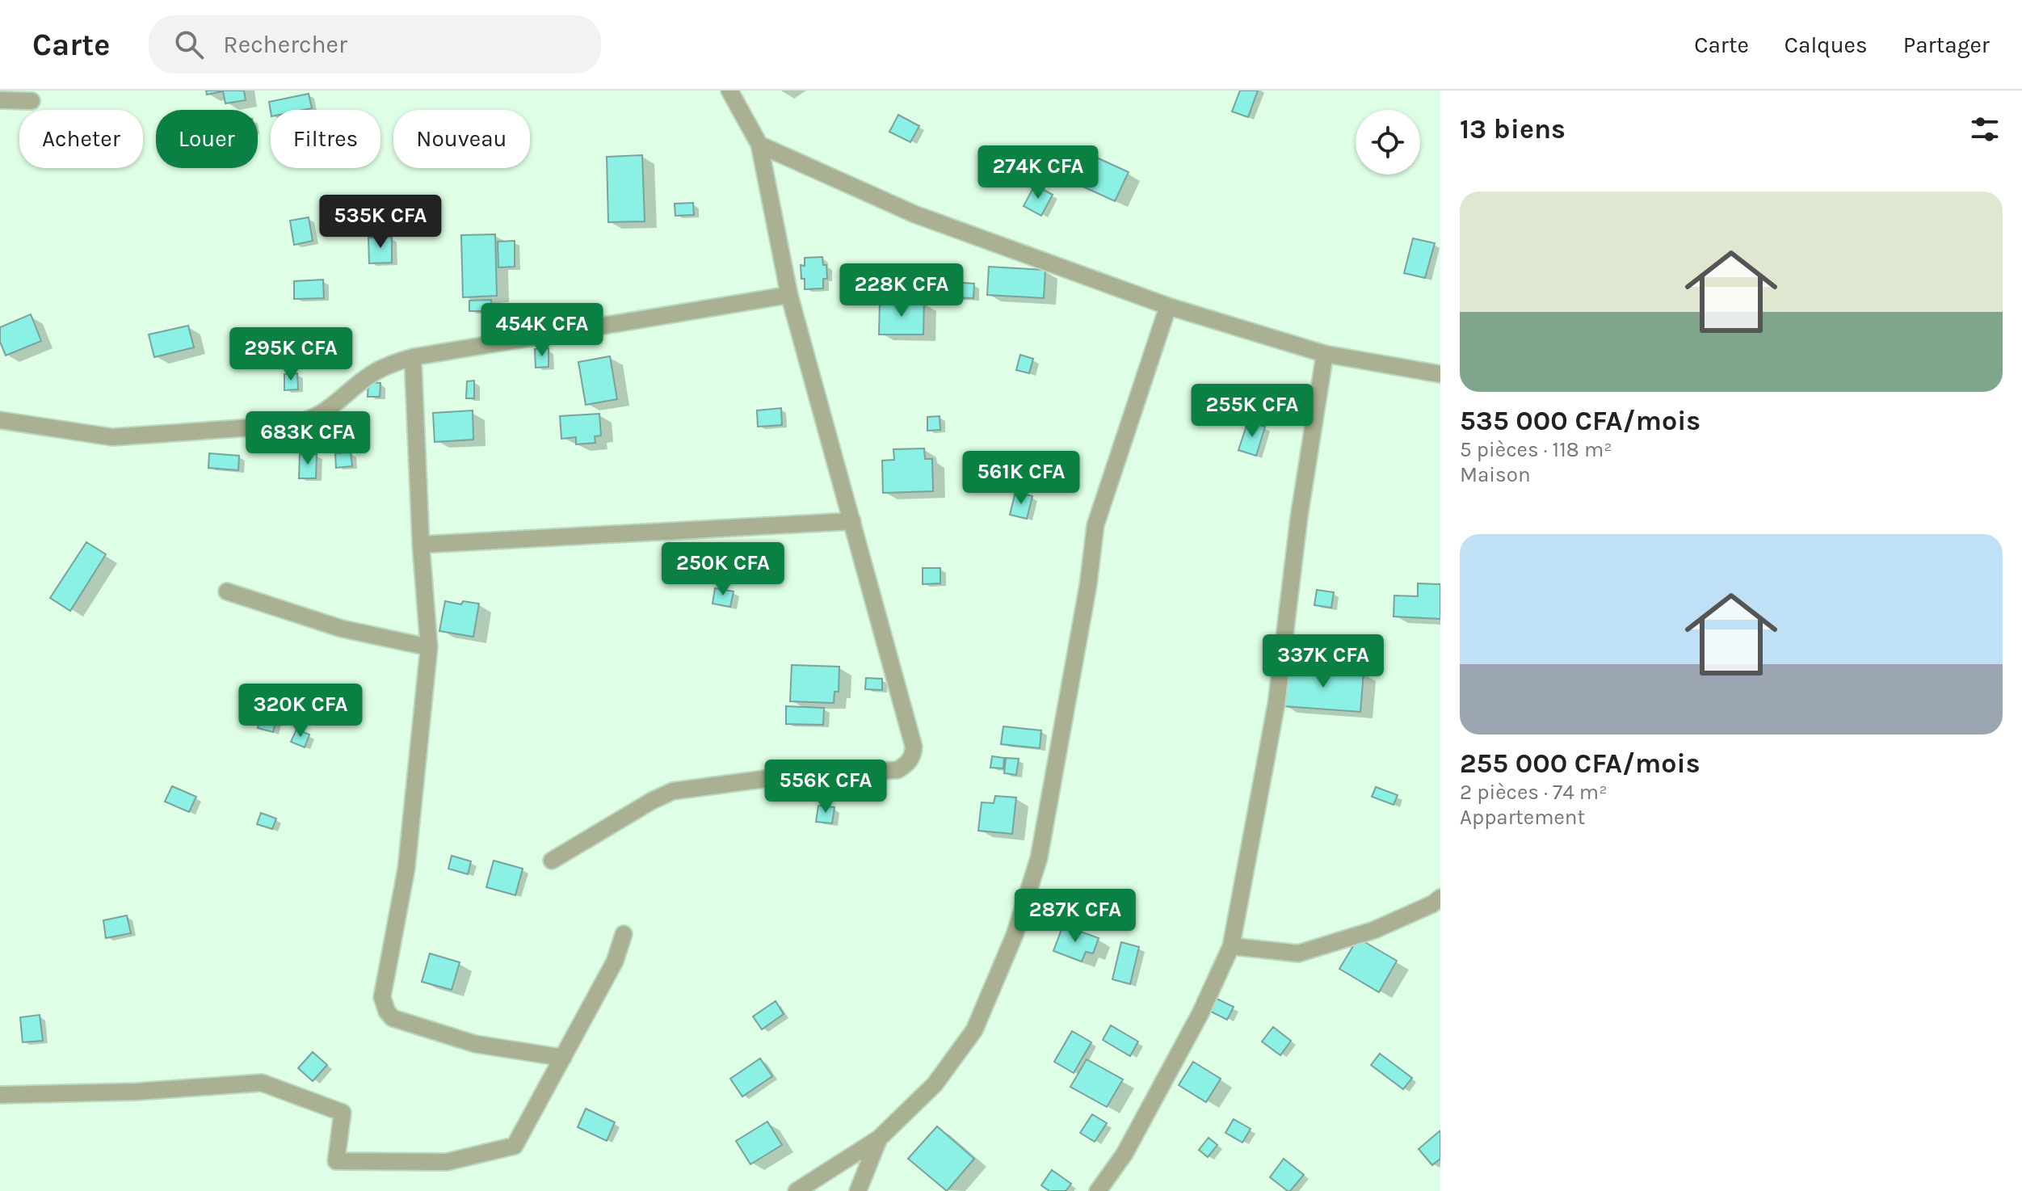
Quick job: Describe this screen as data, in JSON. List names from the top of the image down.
{
  "page": {
    "header": "Carte",
    "search": "Rechercher",
    "nav": ["Carte", "Calques", "Partager"],
    "heading": "13 biens",
    "chip": [
      "Acheter",
      "Louer",
      "Filtres",
      "Nouveau"
    ],
    "price": [
      "274K CFA",
      "535K CFA",
      "228K CFA",
      "454K CFA",
      "295K CFA",
      "255K CFA",
      "683K CFA",
      "561K CFA",
      "250K CFA",
      "337K CFA",
      "320K CFA",
      "556K CFA",
      "287K CFA"
    ],
    "list": [
      {
        "name": "535 000 CFA/mois",
        "note": "5 pièces · 118 m² · Maison"
      },
      {
        "name": "255 000 CFA/mois",
        "note": "2 pièces · 74 m² · Appartement"
      }
    ]
  }
}
